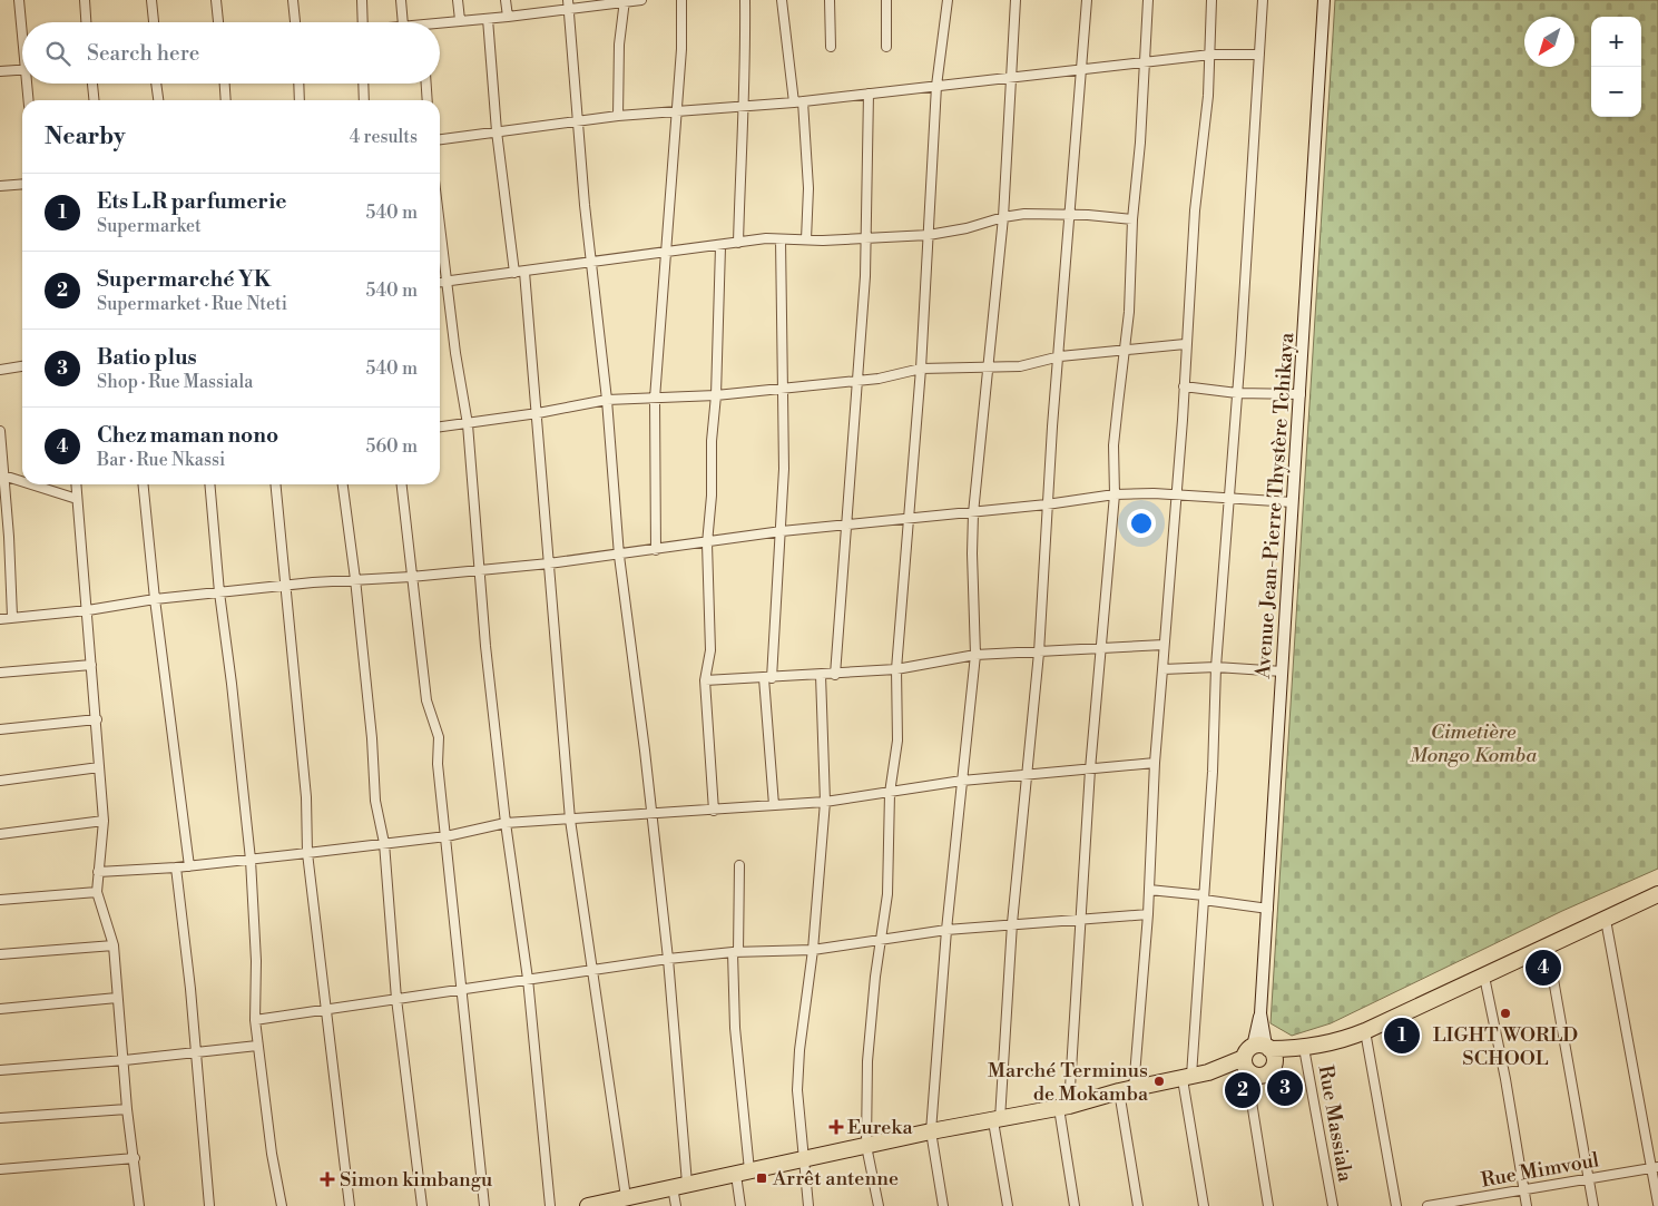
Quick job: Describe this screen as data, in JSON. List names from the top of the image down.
{
  "streets": {
    "street": ["Avenue Jean-Pierre Thystère Tchikaya", "Rue Massiala", "Rue Mimvoul"]
  },
  "parks": ["Cimetière Mongo Komba"],
  "places": {
    "other": ["LIGHT WORLD SCHOOL", "Marché Terminus de Mokamba"],
    "health": ["Eureka", "Simon kimbangu"],
    "transit": ["Arrêt antenne"]
  },
  "north": "bottom left",
  "page": {
    "map_buttons": ["+", "−"],
    "search": "Search here",
    "heading": ["Nearby", "4 results"],
    "list": [
      {
        "mark": "1",
        "name": "Ets L.R parfumerie",
        "note": "Supermarket",
        "value": "540 m"
      },
      {
        "mark": "2",
        "name": "Supermarché YK",
        "note": "Supermarket · Rue Nteti",
        "value": "540 m"
      },
      {
        "mark": "3",
        "name": "Batio plus",
        "note": "Shop · Rue Massiala",
        "value": "540 m"
      },
      {
        "mark": "4",
        "name": "Chez maman nono",
        "note": "Bar · Rue Nkassi",
        "value": "560 m"
      }
    ],
    "pins": [
      "4",
      "1",
      "3",
      "2"
    ]
  }
}
